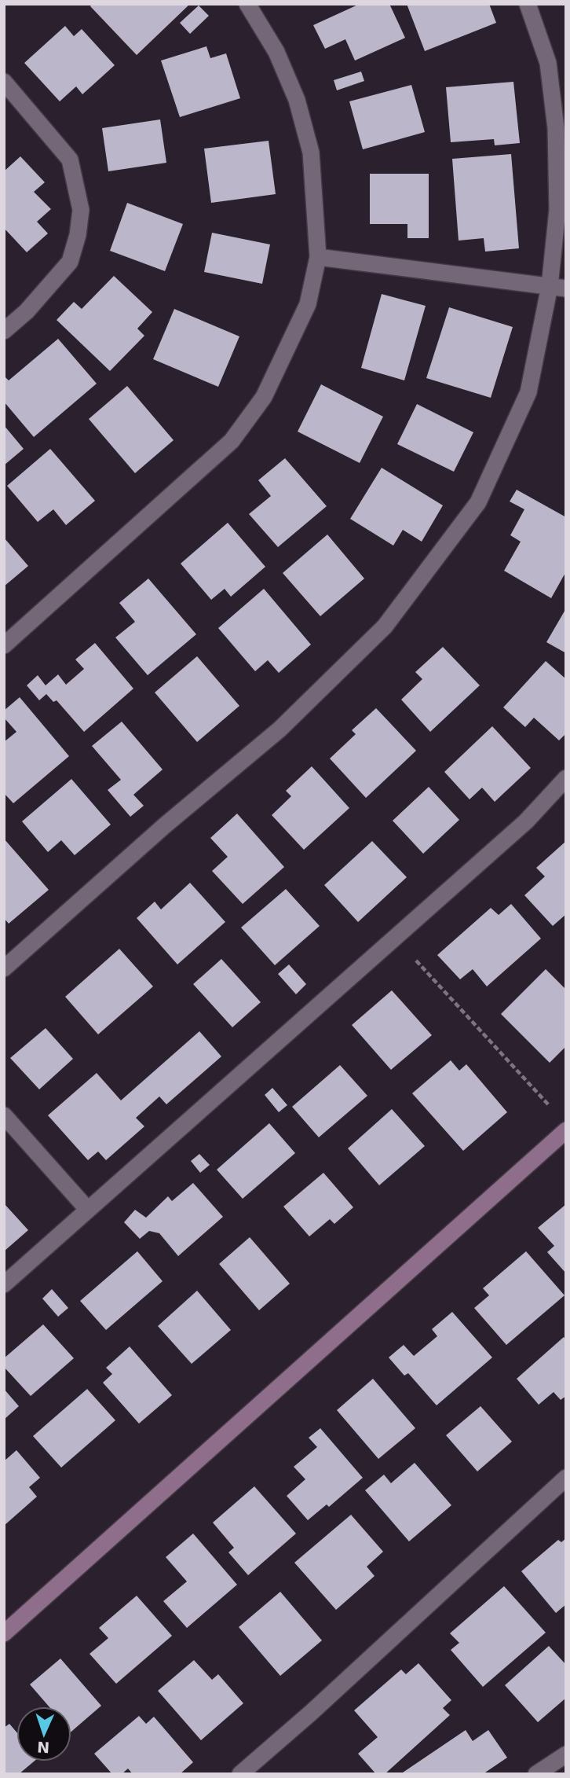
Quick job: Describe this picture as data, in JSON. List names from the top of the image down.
{
  "north": "bottom"
}
